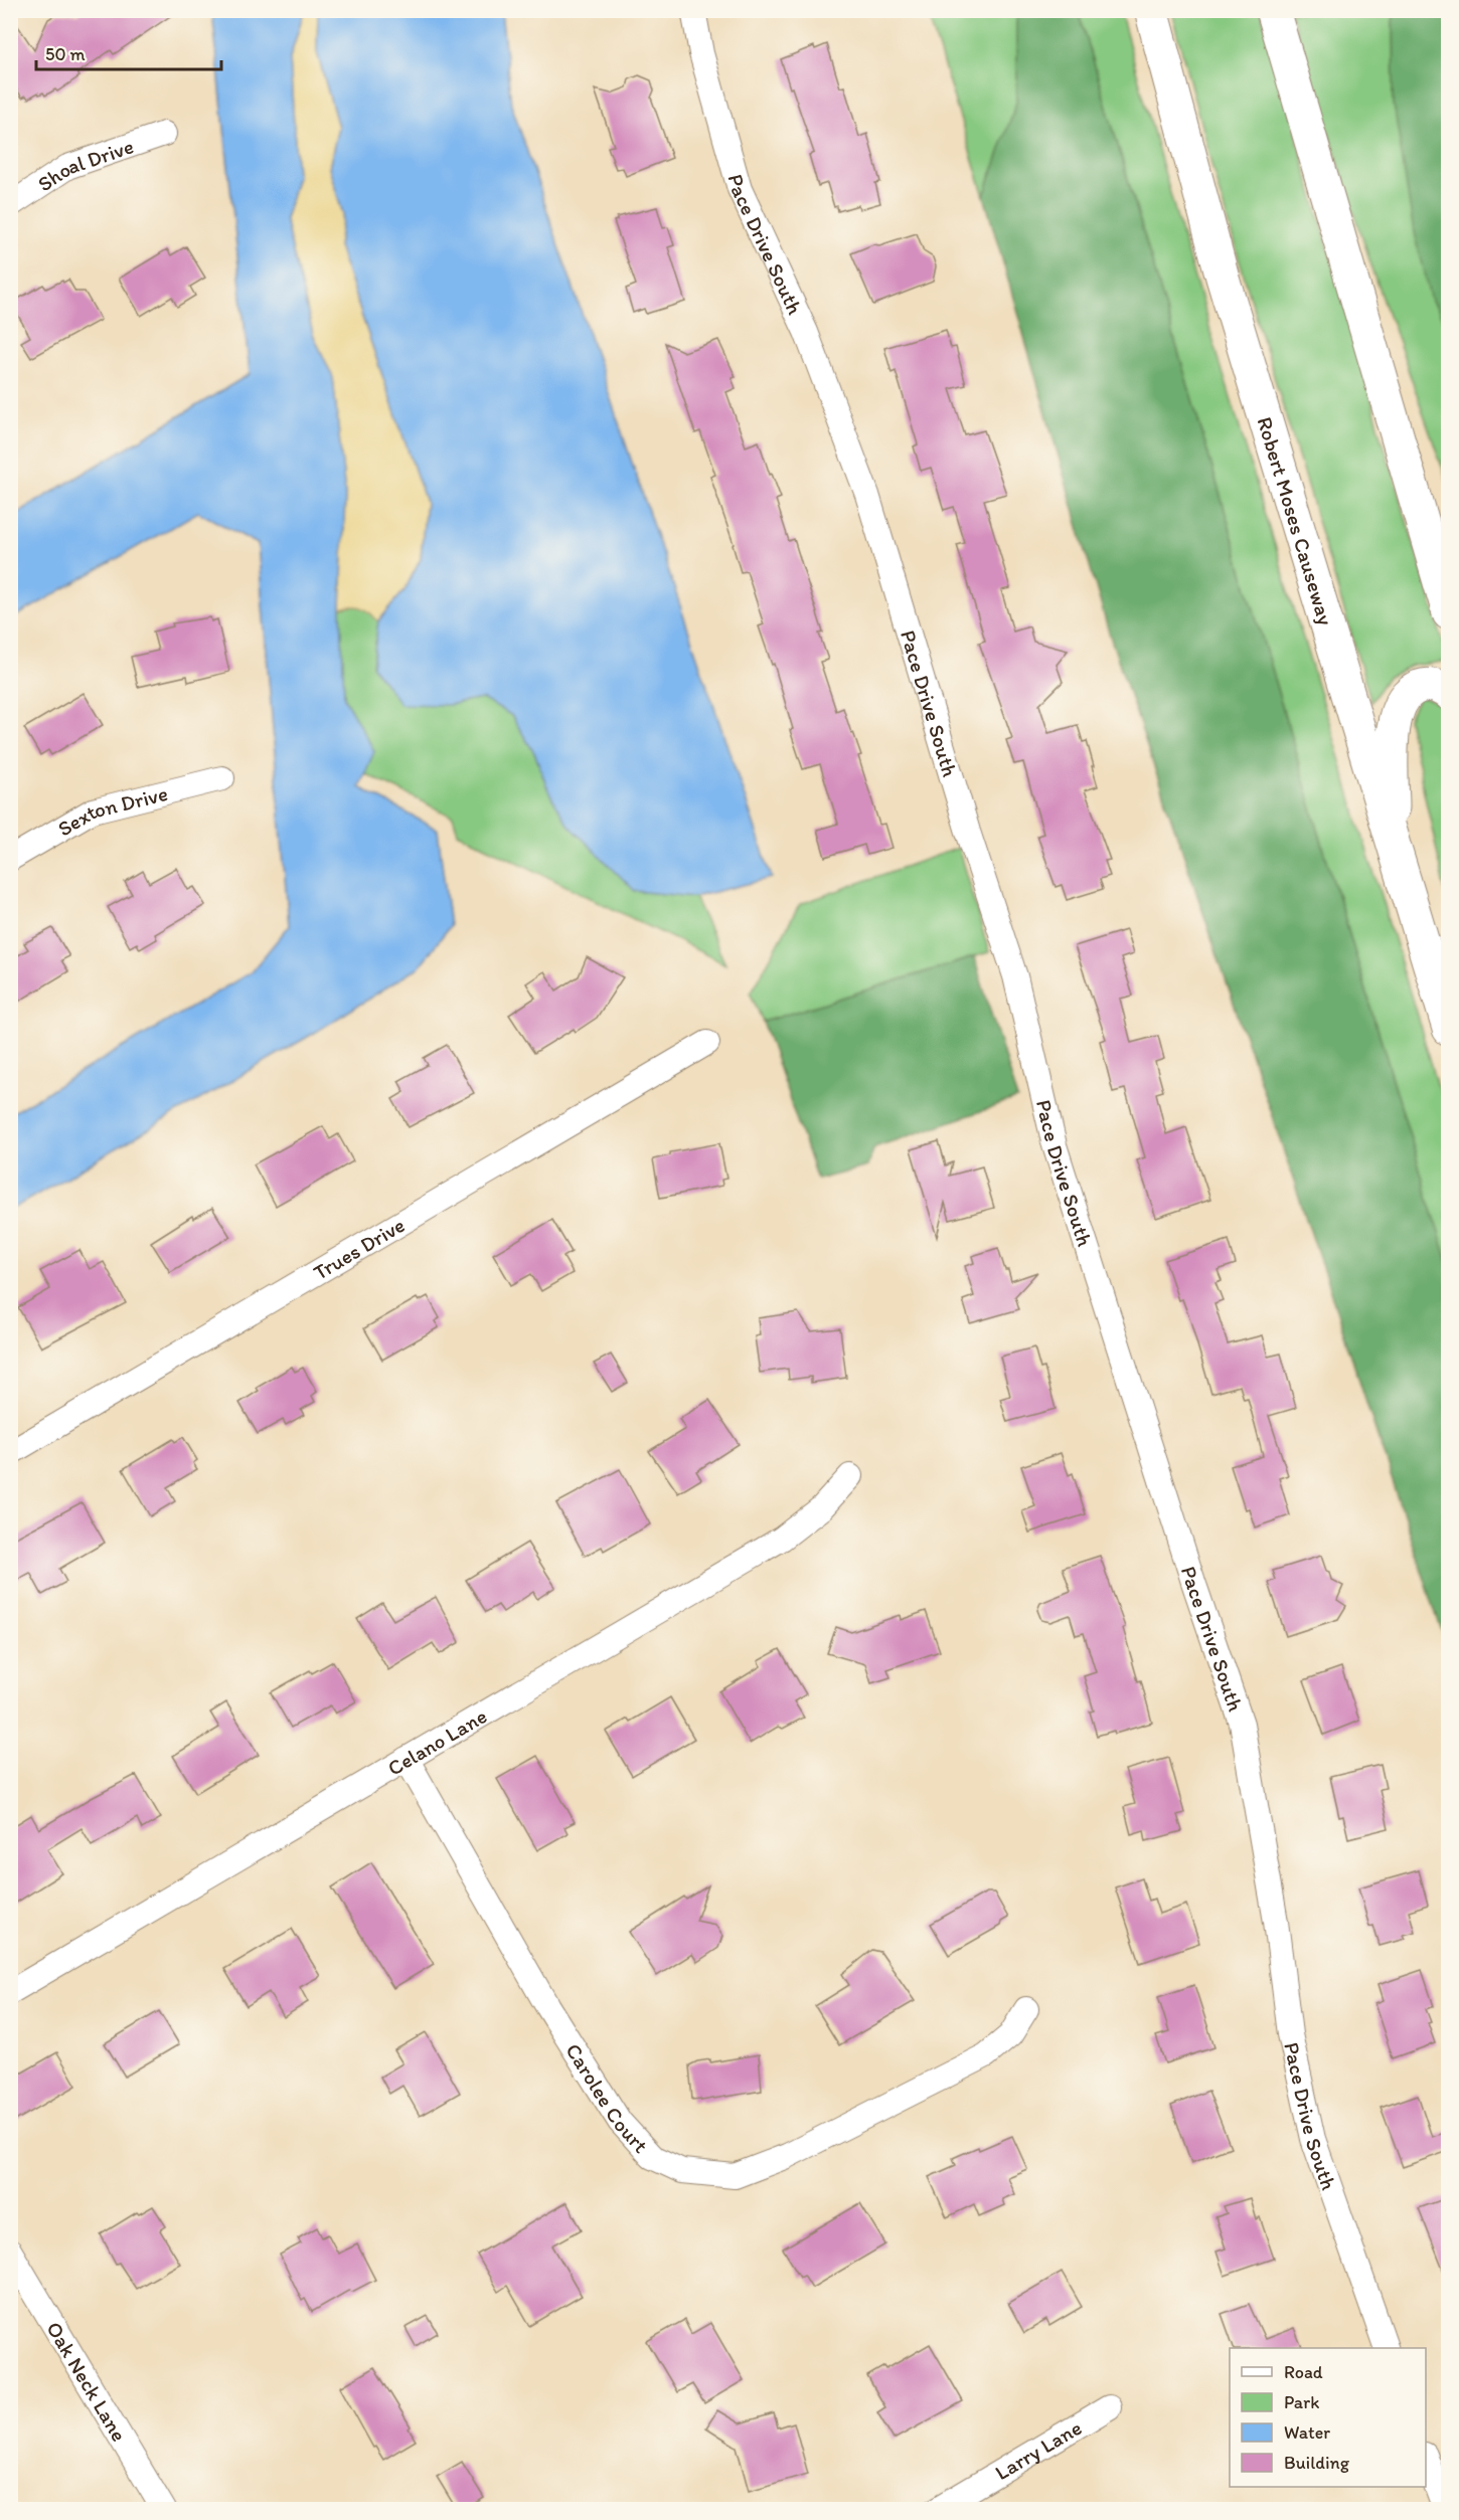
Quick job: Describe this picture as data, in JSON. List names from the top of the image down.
{
  "streets": {
    "highway": ["Robert Moses Causeway"],
    "street": [
      "Shoal Drive",
      "Pace Drive South",
      "Sexton Drive",
      "Trues Drive",
      "Celano Lane",
      "Carolee Court",
      "Oak Neck Lane",
      "Larry Lane"
    ]
  },
  "crossings": [
    ["Celano Lane", "Carolee Court"]
  ],
  "legend": [
    "Road",
    "Park",
    "Water",
    "Building"
  ],
  "scale_bar": "50 m"
}
